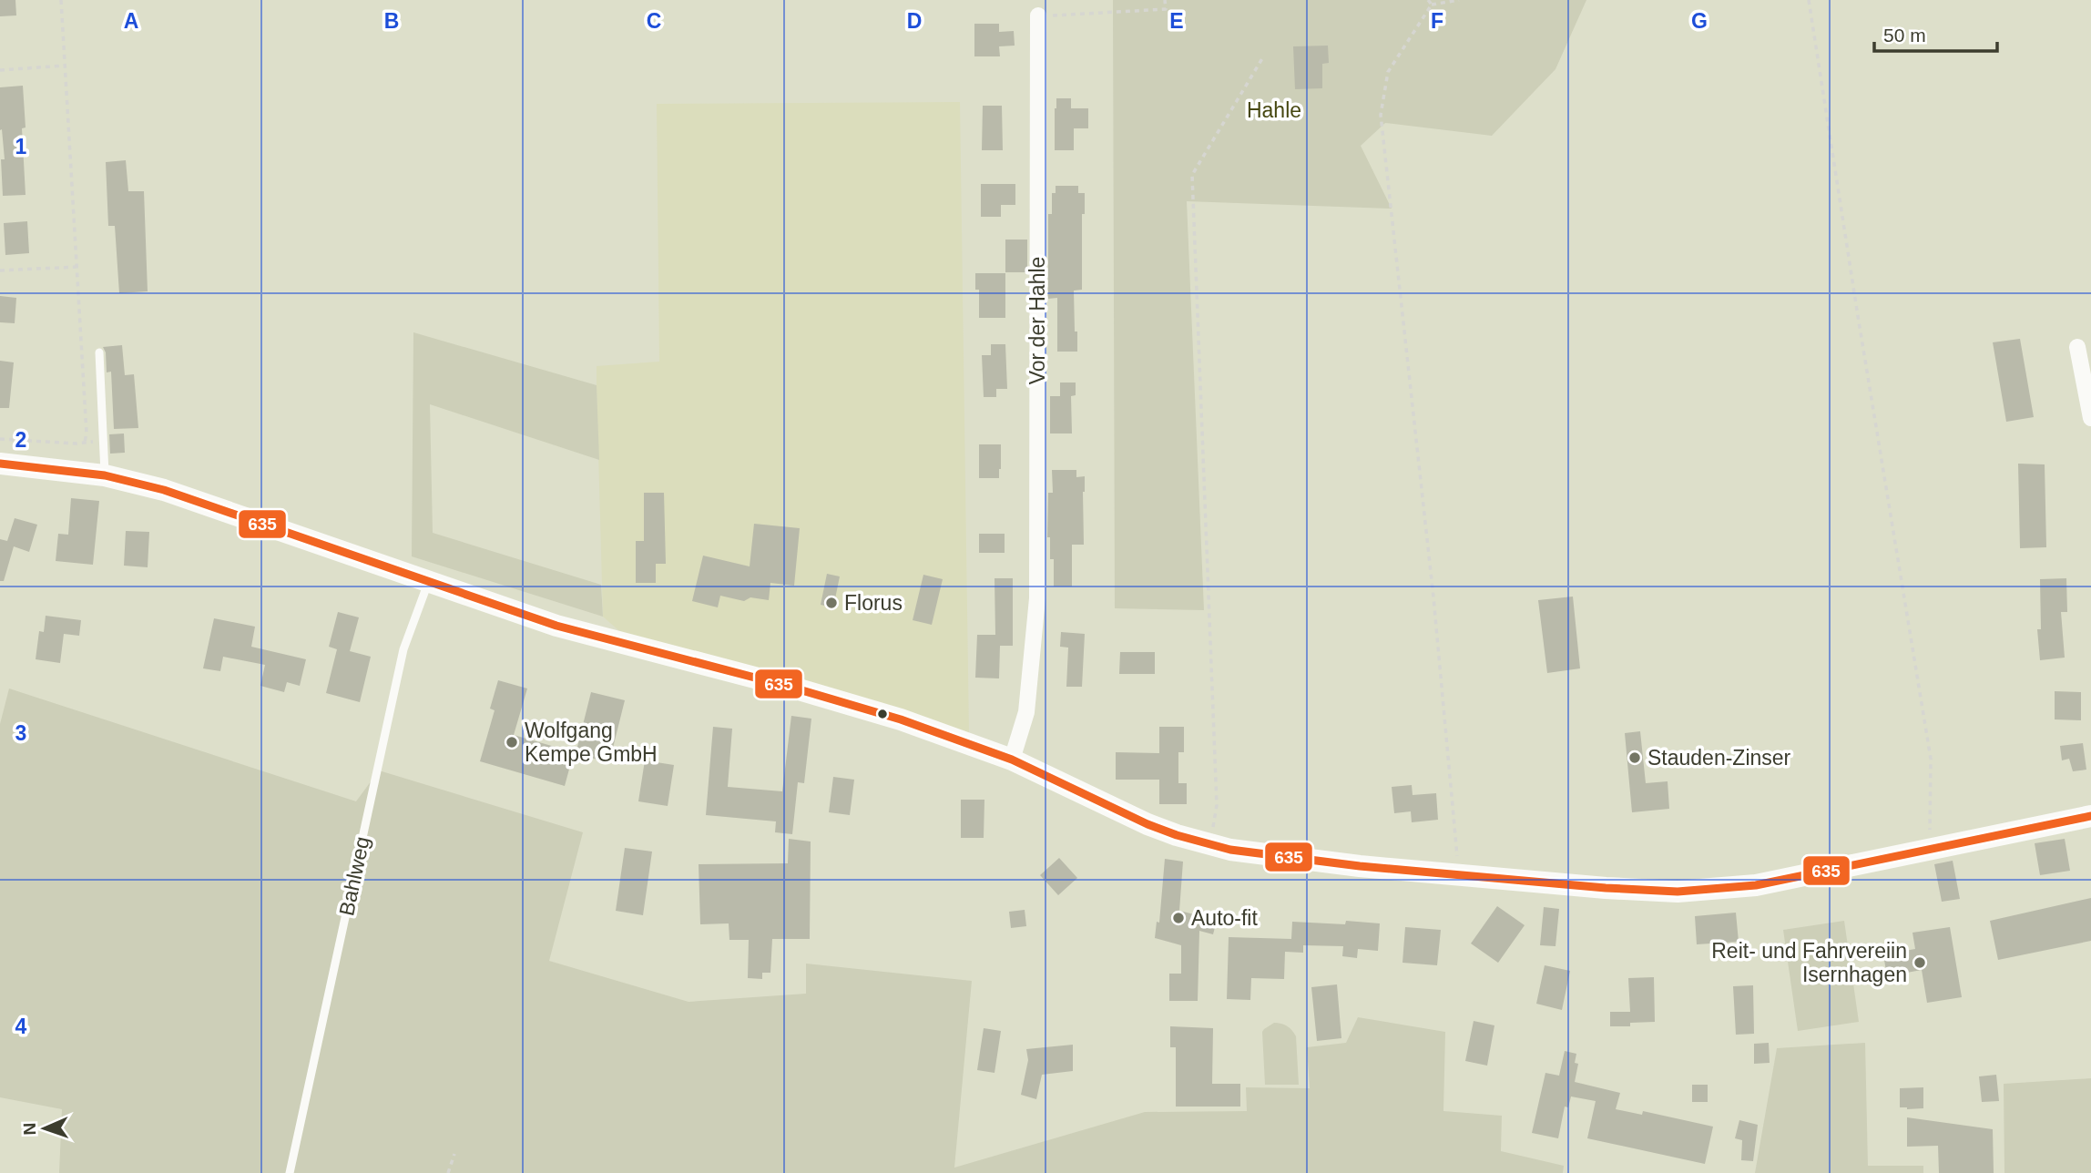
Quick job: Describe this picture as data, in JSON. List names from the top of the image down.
{
  "streets": {
    "street": ["Vor der Hahle"],
    "lane": ["Bahlweg"]
  },
  "parks": ["Hahle"],
  "places": [
    "Florus",
    "Wolfgang Kempe GmbH",
    "Stauden-Zinser",
    "Auto-fit",
    "Reit- und Fahrvereiin Isernhagen"
  ],
  "lines": ["transit line 635"],
  "scale_bar": "50 m",
  "north": "left",
  "grid": {
    "columns": [
      "A",
      "B",
      "C",
      "D",
      "E",
      "F",
      "G"
    ],
    "rows": [
      "1",
      "2",
      "3",
      "4"
    ]
  }
}
